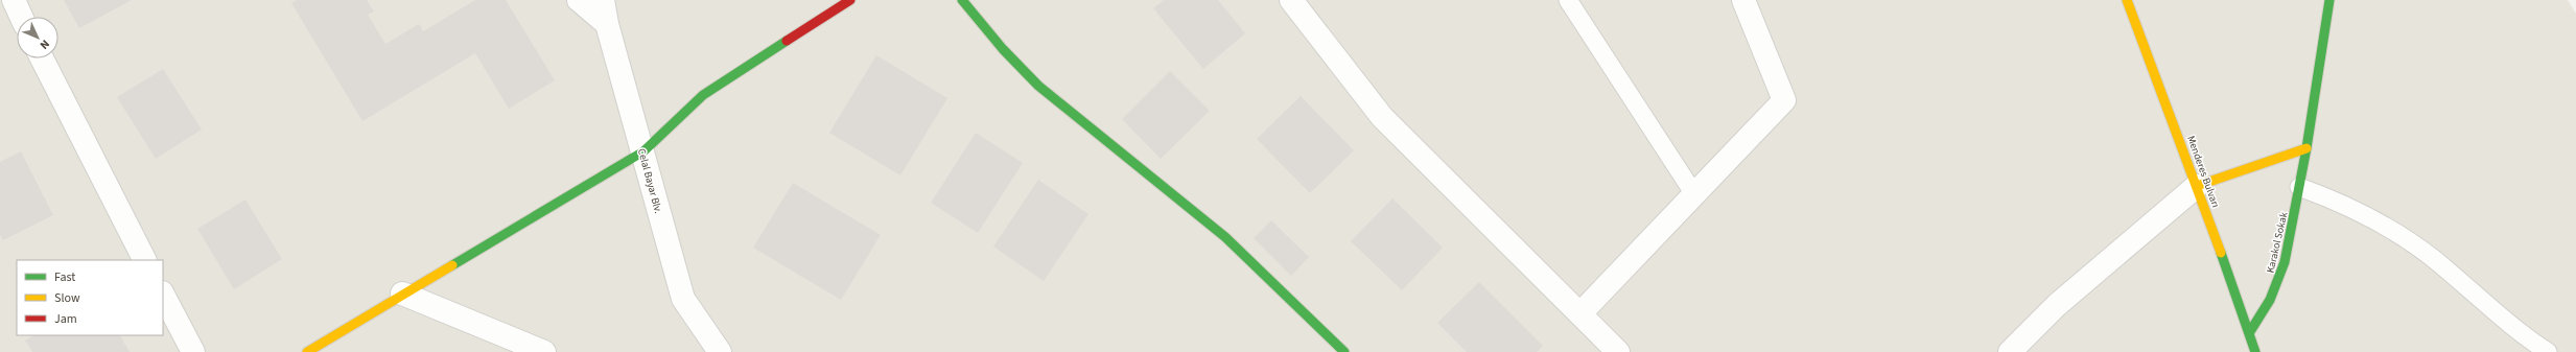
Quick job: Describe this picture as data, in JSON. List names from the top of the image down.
{
  "streets": {
    "street": ["Menderes Bulvarı", "Celal Bayar Blv.", "Karakol Sokak"]
  },
  "crossings": [
    ["Menderes Bulvarı", "Karakol Sokak"]
  ],
  "legend": ["Fast", "Slow", "Jam"],
  "north": "bottom right"
}
